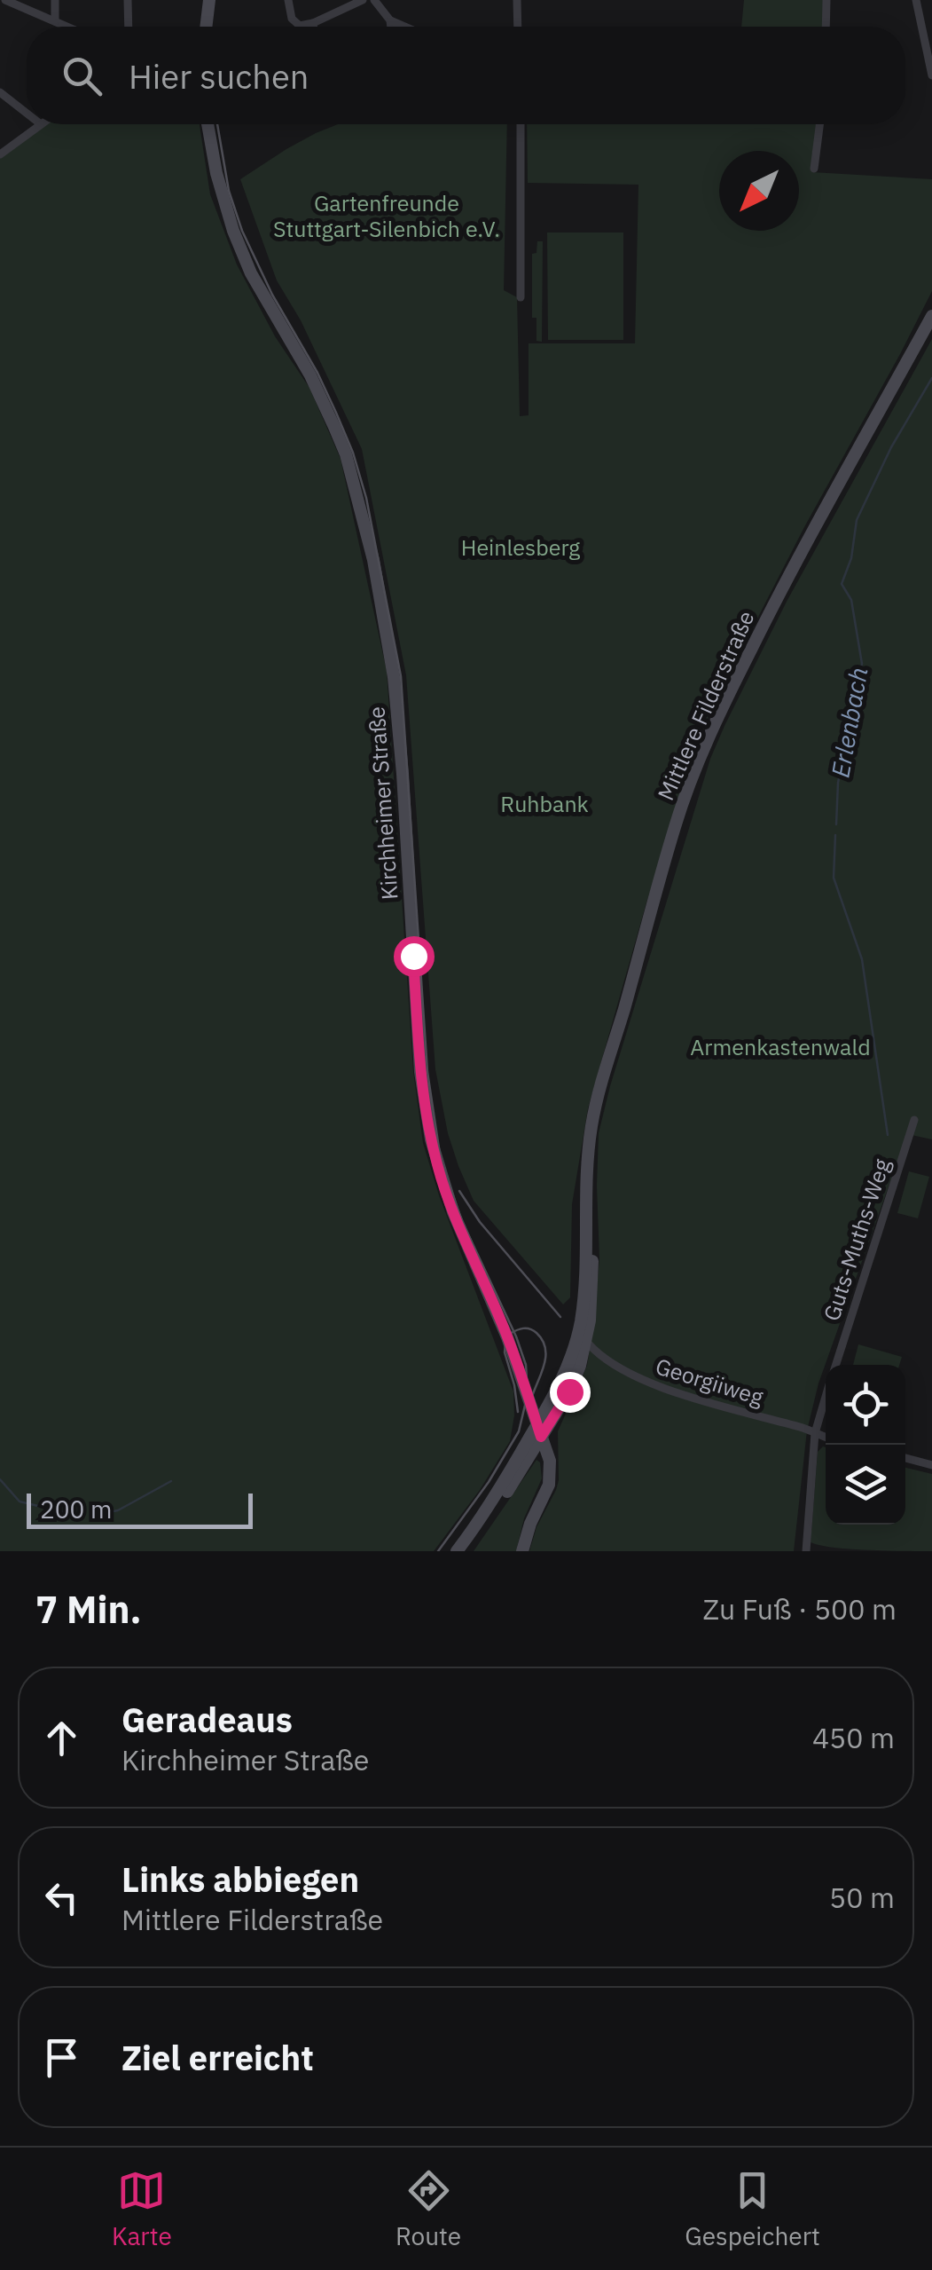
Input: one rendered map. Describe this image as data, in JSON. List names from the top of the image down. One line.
{"streets":{"main road":["Mittlere Filderstraße","Kirchheimer Straße"],"street":["Guts-Muths-Weg","Georgiiweg"]},"crossings":[["Mittlere Filderstraße","Kirchheimer Straße"],["Mittlere Filderstraße","Georgiiweg"],["Guts-Muths-Weg","Georgiiweg"]],"water":["Erlenbach"],"parks":["Gartenfreunde Stuttgart-Silenbich e.V.","Heinlesberg","Ruhbank","Armenkastenwald"],"scale_bar":"200 m","north":"bottom left","page":{"search":"Hier suchen","scale":"200 m","heading":["7 Min.","Zu Fuß · 500 m"],"list":[["Geradeaus","Kirchheimer Straße","450 m"],["Links abbiegen","Mittlere Filderstraße","50 m"],"Ziel erreicht"],"nav":["Karte","Route","Gespeichert"]}}
